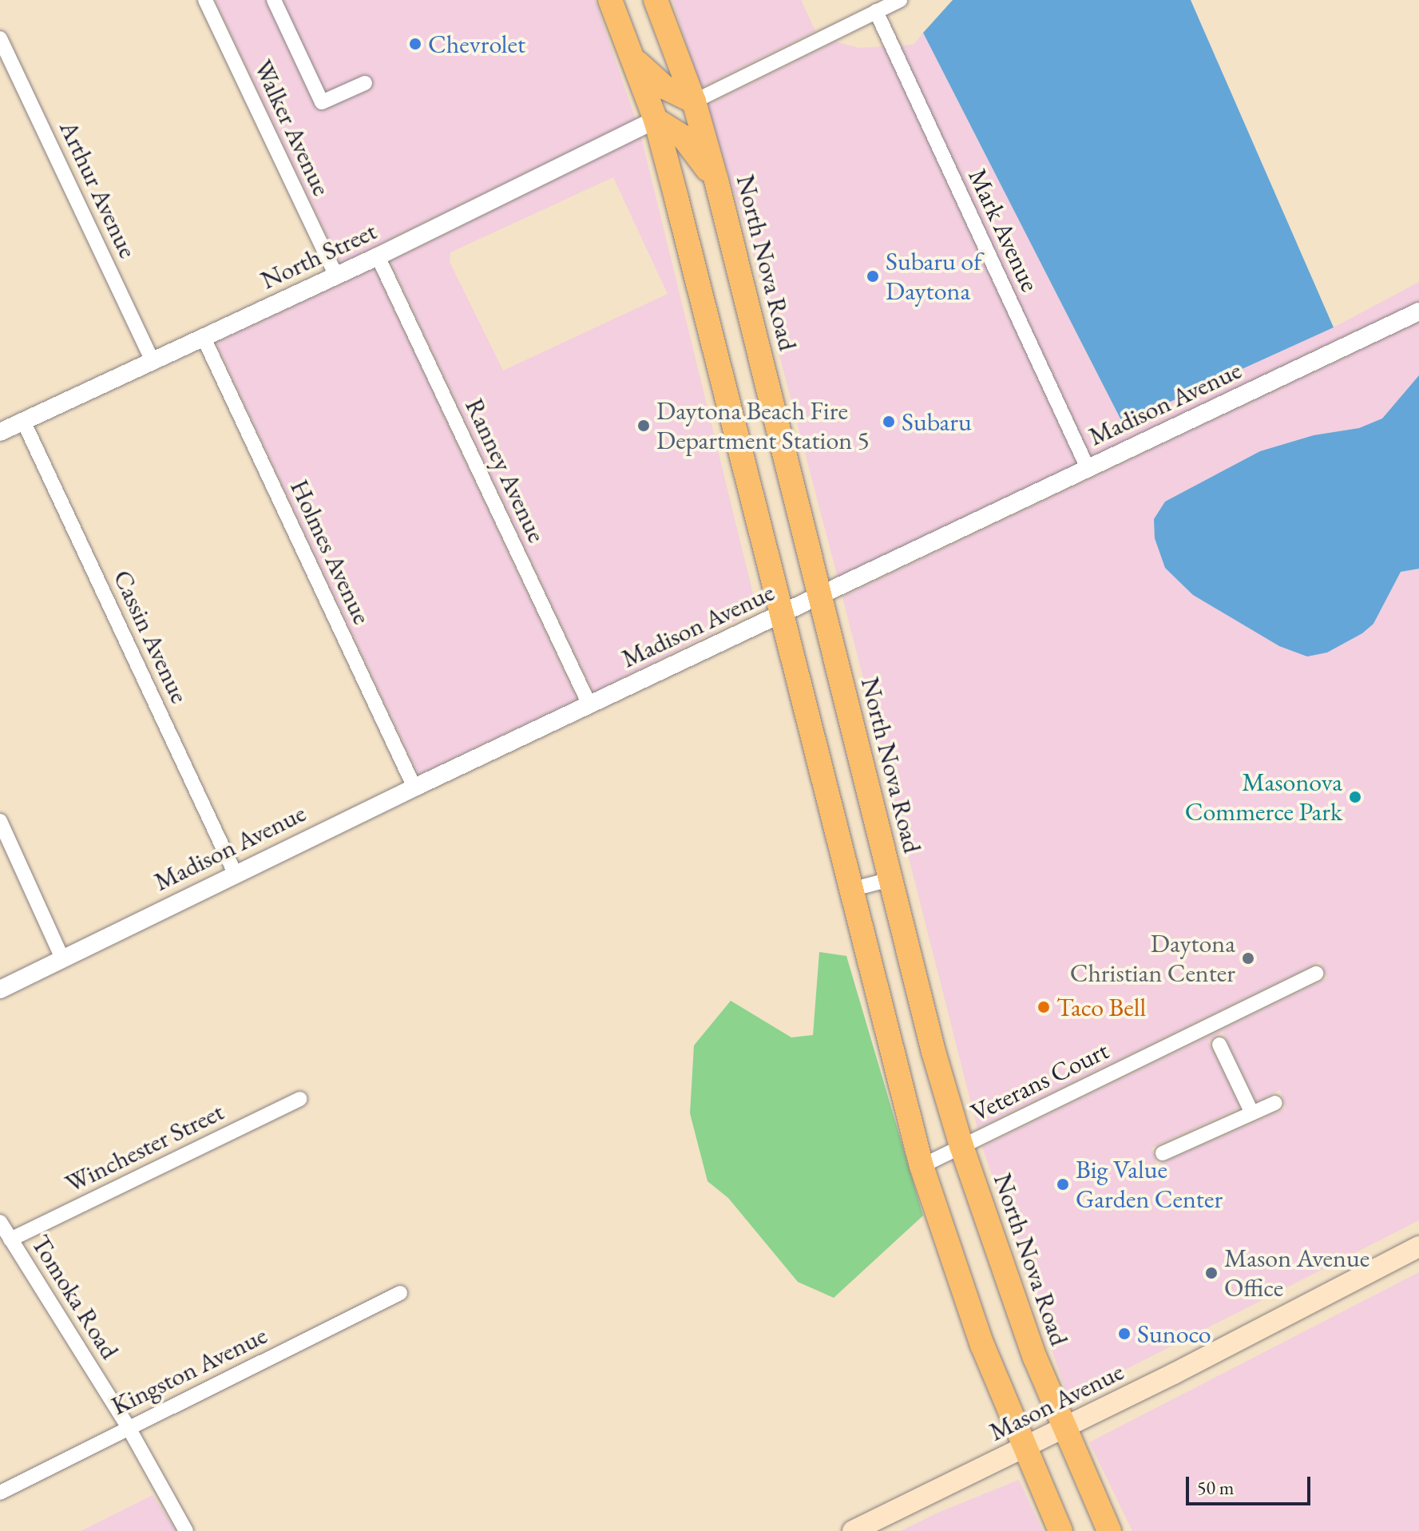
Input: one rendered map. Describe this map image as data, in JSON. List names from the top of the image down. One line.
{"streets":{"main road":["North Nova Road","Mason Avenue"],"street":["Walker Avenue","Arthur Avenue","Mark Avenue","North Street","Madison Avenue","Ranney Avenue","Holmes Avenue","Cassin Avenue","Veterans Court","Winchester Street","Tomoka Road","Kingston Avenue"]},"crossings":[["Walker Avenue","North Street"],["Arthur Avenue","North Street"],["Mark Avenue","Madison Avenue"],["North Street","Ranney Avenue"],["North Street","Holmes Avenue"],["North Street","Cassin Avenue"],["North Nova Road","Madison Avenue"],["North Nova Road","Veterans Court"],["North Nova Road","Mason Avenue"],["Madison Avenue","Ranney Avenue"],["Madison Avenue","Holmes Avenue"],["Madison Avenue","Cassin Avenue"],["Winchester Street","Tomoka Road"],["Tomoka Road","Kingston Avenue"]],"places":["Chevrolet","Subaru of Daytona","Subaru","Daytona Beach Fire Department Station 5","Masonova Commerce Park","Daytona Christian Center","Taco Bell","Big Value Garden Center","Mason Avenue Office","Sunoco"],"scale_bar":"50 m"}
